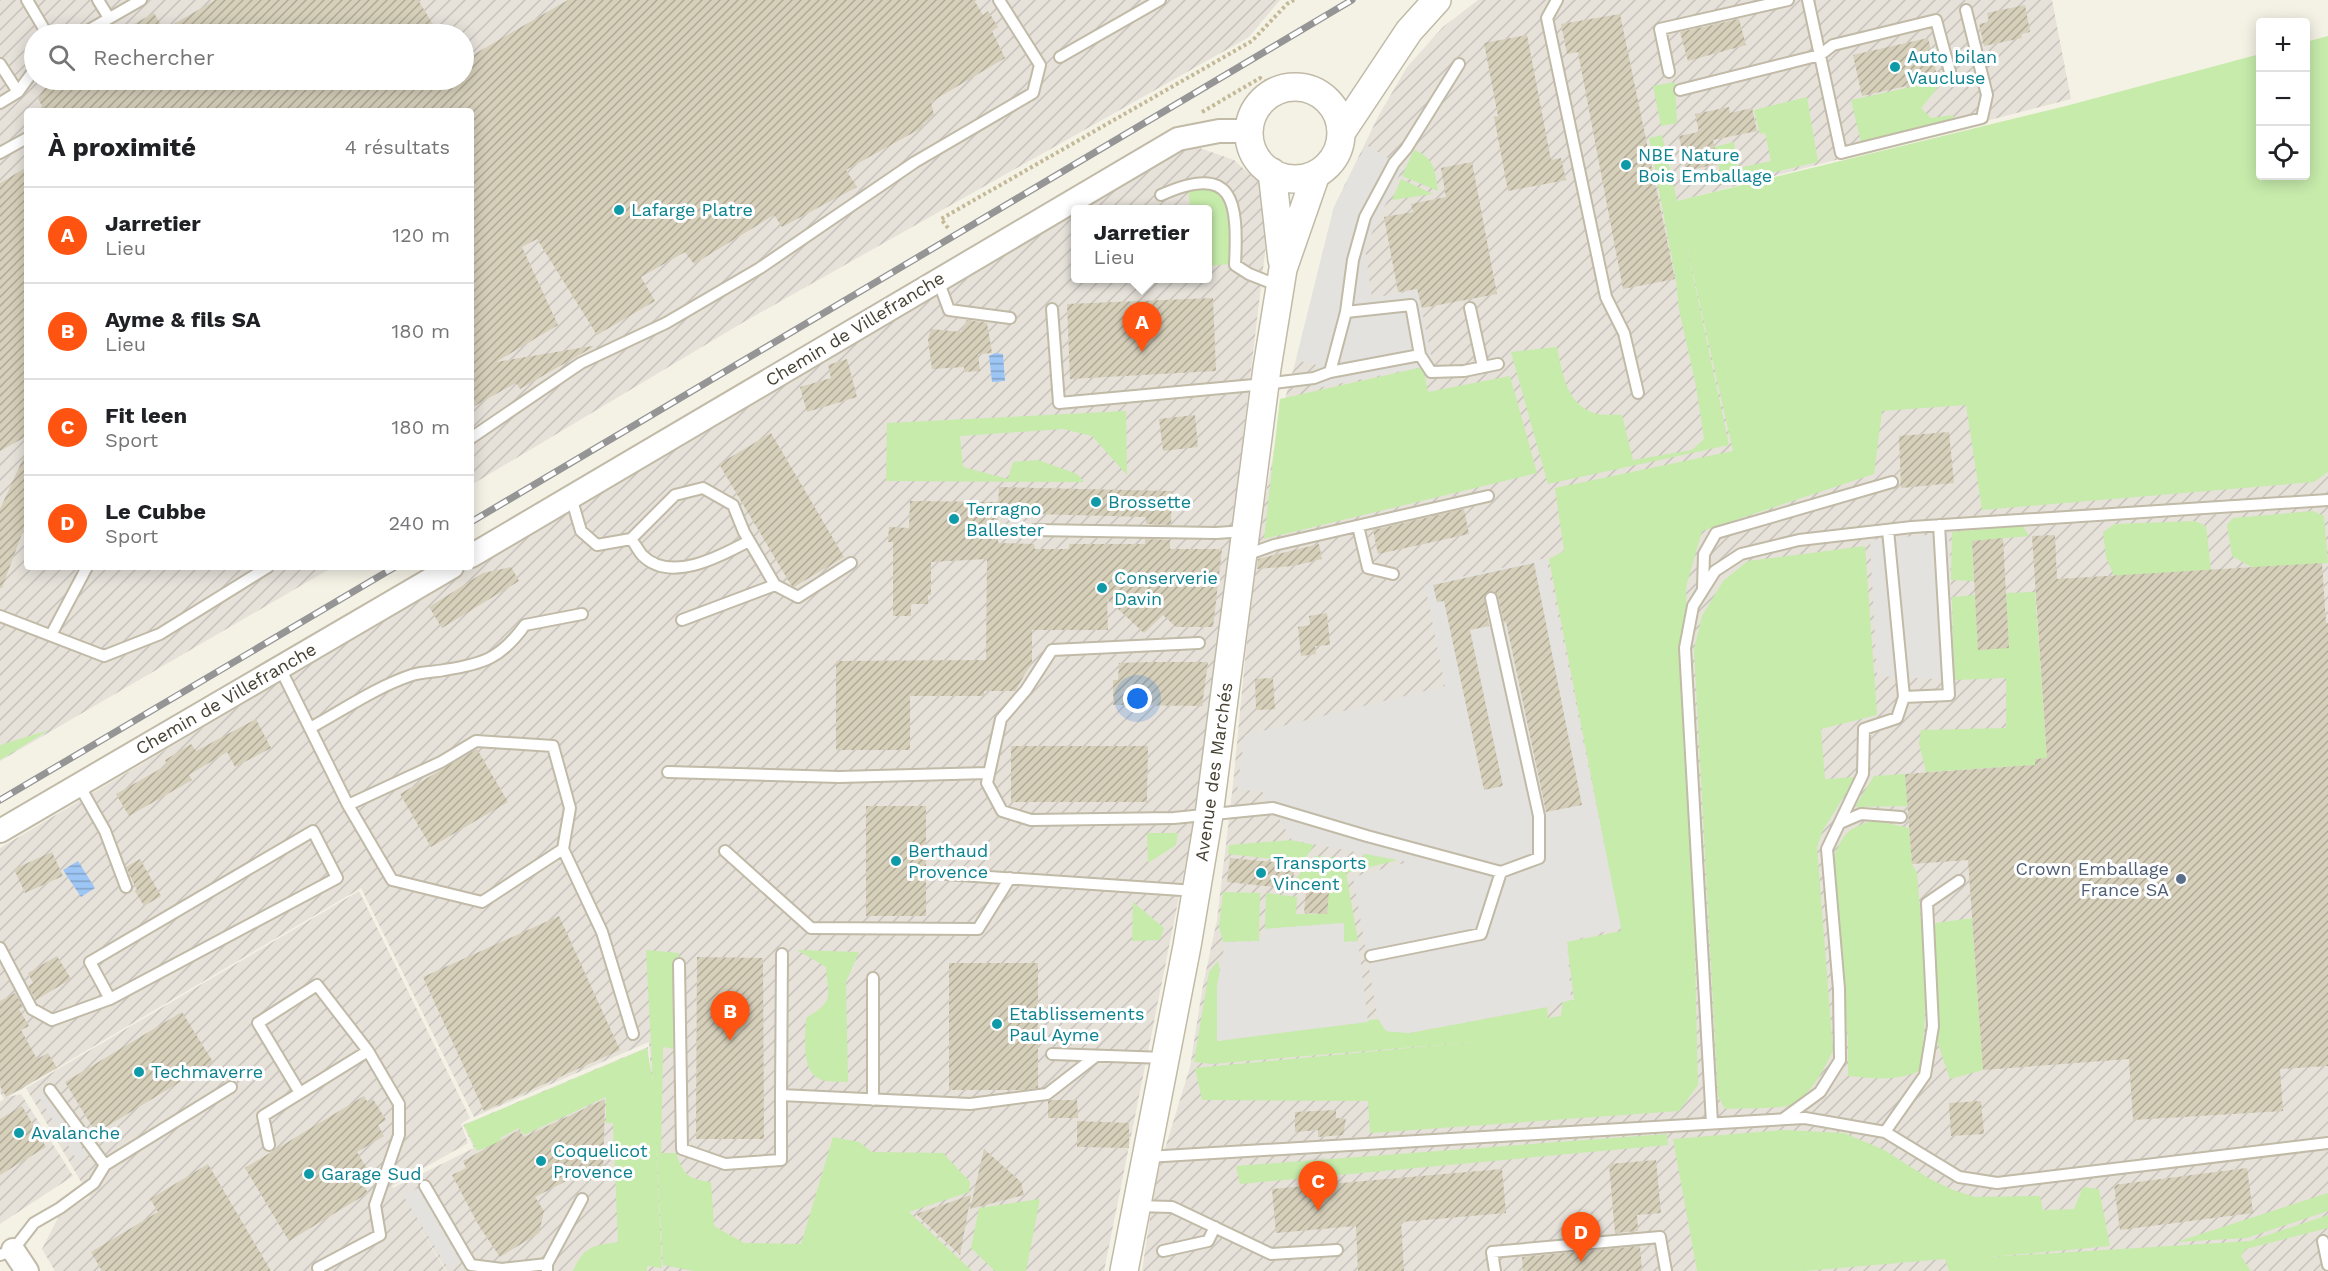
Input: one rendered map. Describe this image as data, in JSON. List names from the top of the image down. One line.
{"streets":{"street":["Chemin de Villefranche","Avenue des Marchés"]},"crossings":[["Chemin de Villefranche","Avenue des Marchés"]],"places":["Auto bilan Vaucluse","NBE Nature Bois Emballage","Lafarge Platre","Brossette","Terragno Ballester","Conserverie Davin","Berthaud Provence","Transports Vincent","Crown Emballage France SA","Etablissements Paul Ayme","Techmaverre","Avalanche","Coquelicot Provence","Garage Sud"],"page":{"map_buttons":["+","−"],"search":"Rechercher","heading":["À proximité","4 résultats"],"list":[{"mark":"A","name":"Jarretier","note":"Lieu","value":"120 m"},{"mark":"B","name":"Ayme & fils SA","note":"Lieu","value":"180 m"},{"mark":"C","name":"Fit leen","note":"Sport","value":"180 m"},{"mark":"D","name":"Le Cubbe","note":"Sport","value":"240 m"}],"popup":["Jarretier","Lieu"],"pins":["A","B","C","D"]}}
